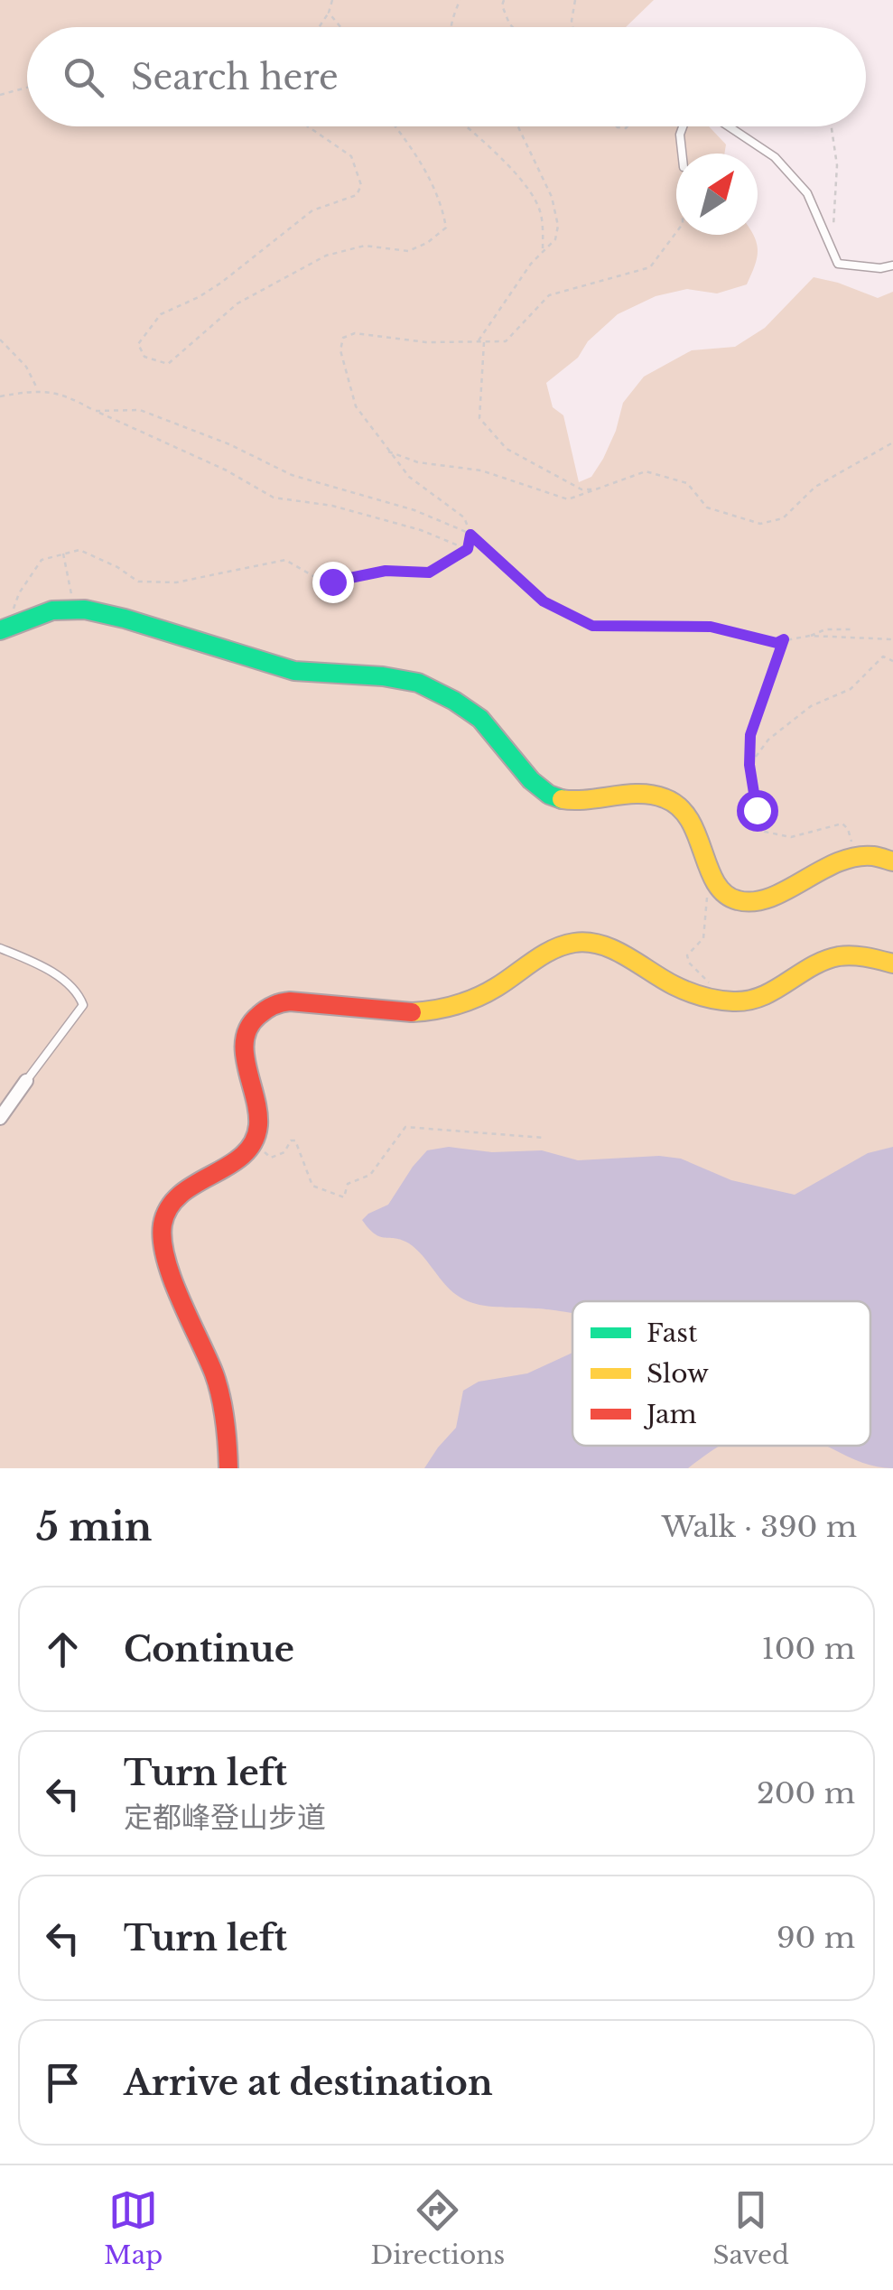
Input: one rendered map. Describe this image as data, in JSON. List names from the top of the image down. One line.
{"legend":["Fast","Slow","Jam"],"north":"top right","page":{"search":"Search here","heading":["5 min","Walk · 390 m"],"list":[["Continue","100 m"],["Turn left","定都峰登山步道","200 m"],["Turn left","90 m"],"Arrive at destination"],"nav":["Map","Directions","Saved"]}}
